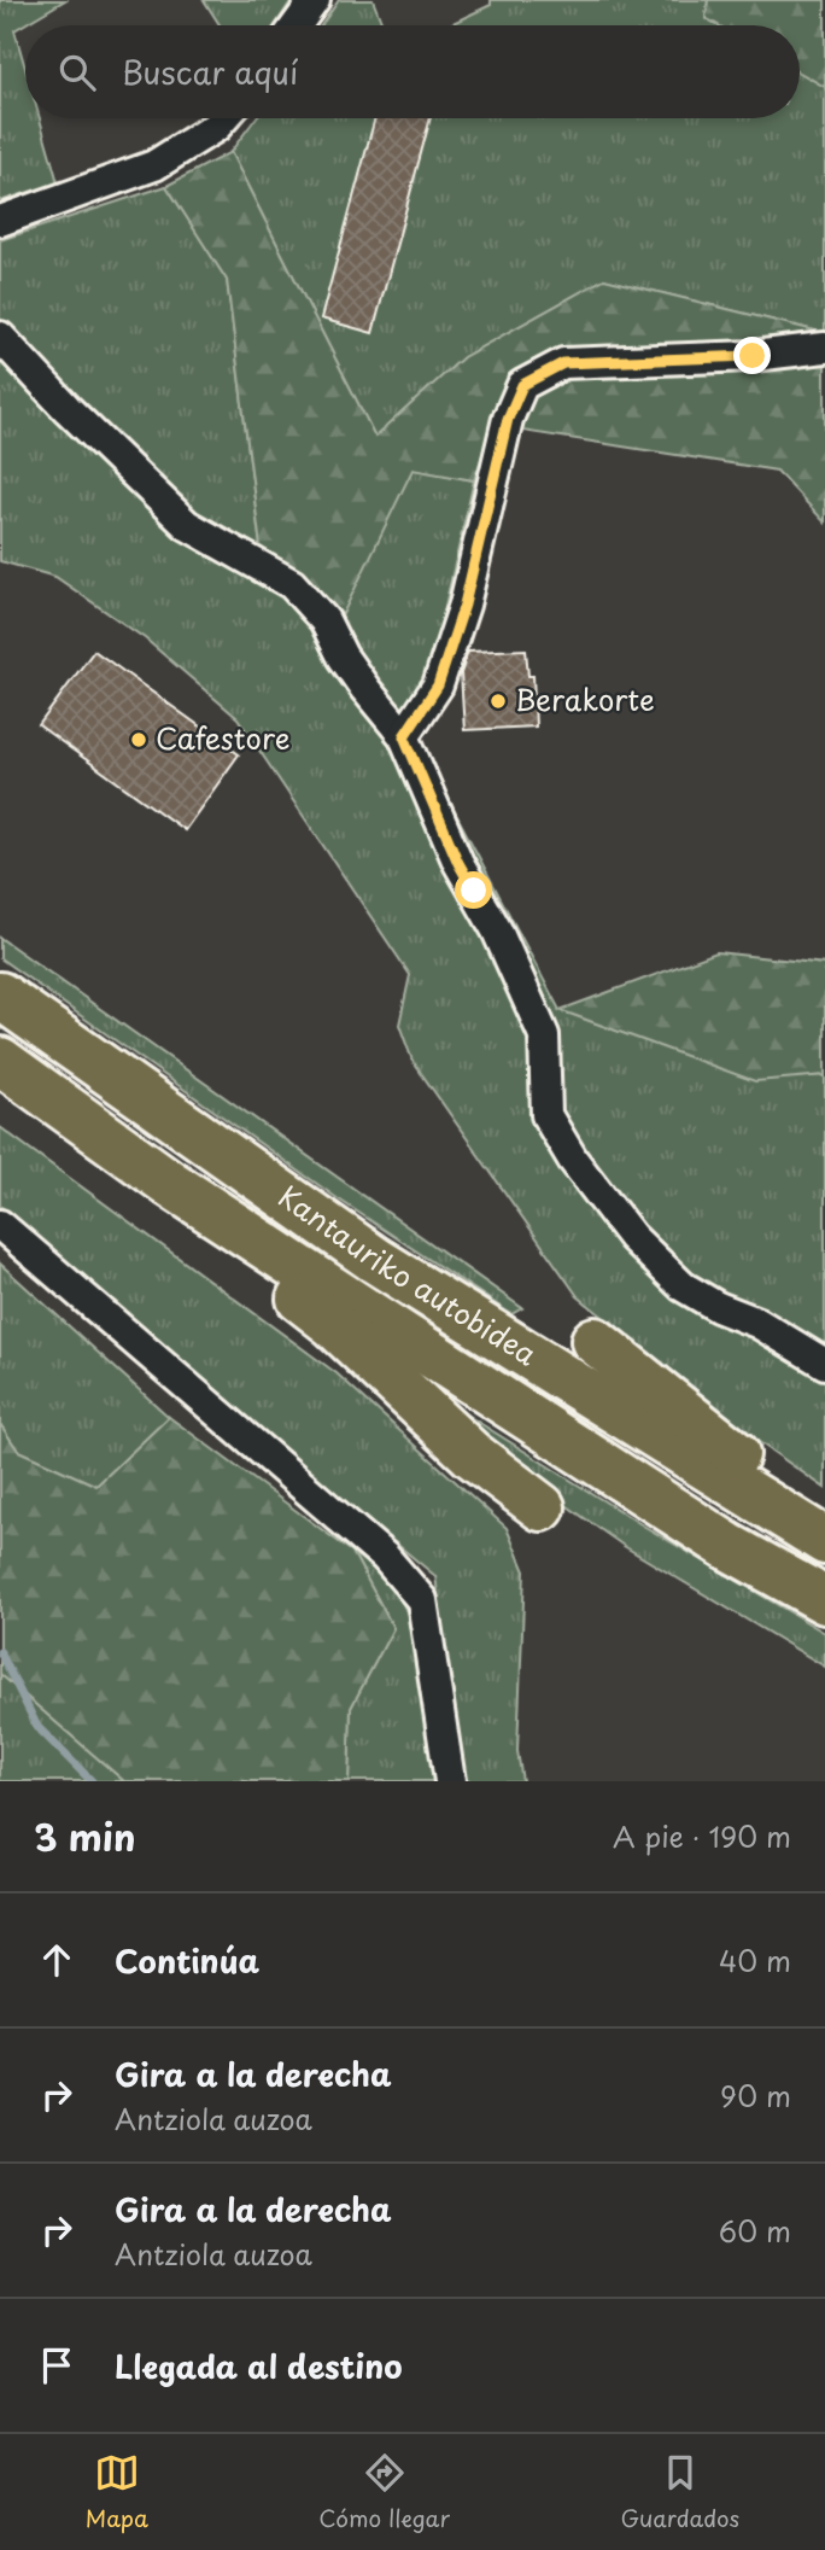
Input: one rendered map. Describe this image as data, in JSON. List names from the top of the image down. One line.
{"streets":{"highway":["Kantauriko autobidea"]},"places":["Berakorte","Cafestore"],"page":{"search":"Buscar aquí","heading":["3 min","A pie · 190 m"],"list":[["Continúa","40 m"],["Gira a la derecha","Antziola auzoa","90 m"],["Gira a la derecha","Antziola auzoa","60 m"],"Llegada al destino"],"nav":["Mapa","Cómo llegar","Guardados"]}}
